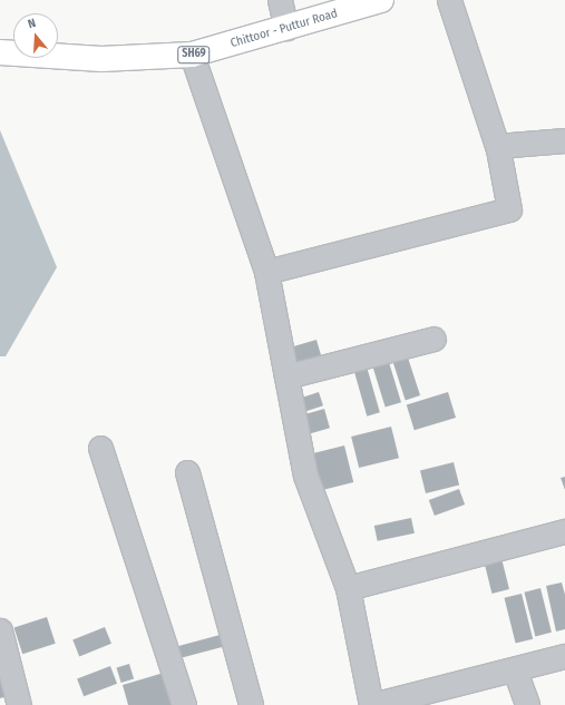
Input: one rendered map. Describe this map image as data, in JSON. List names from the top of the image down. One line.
{"streets":{"main road":["Chittoor - Puttur Road","SH69"]},"north":"top"}
